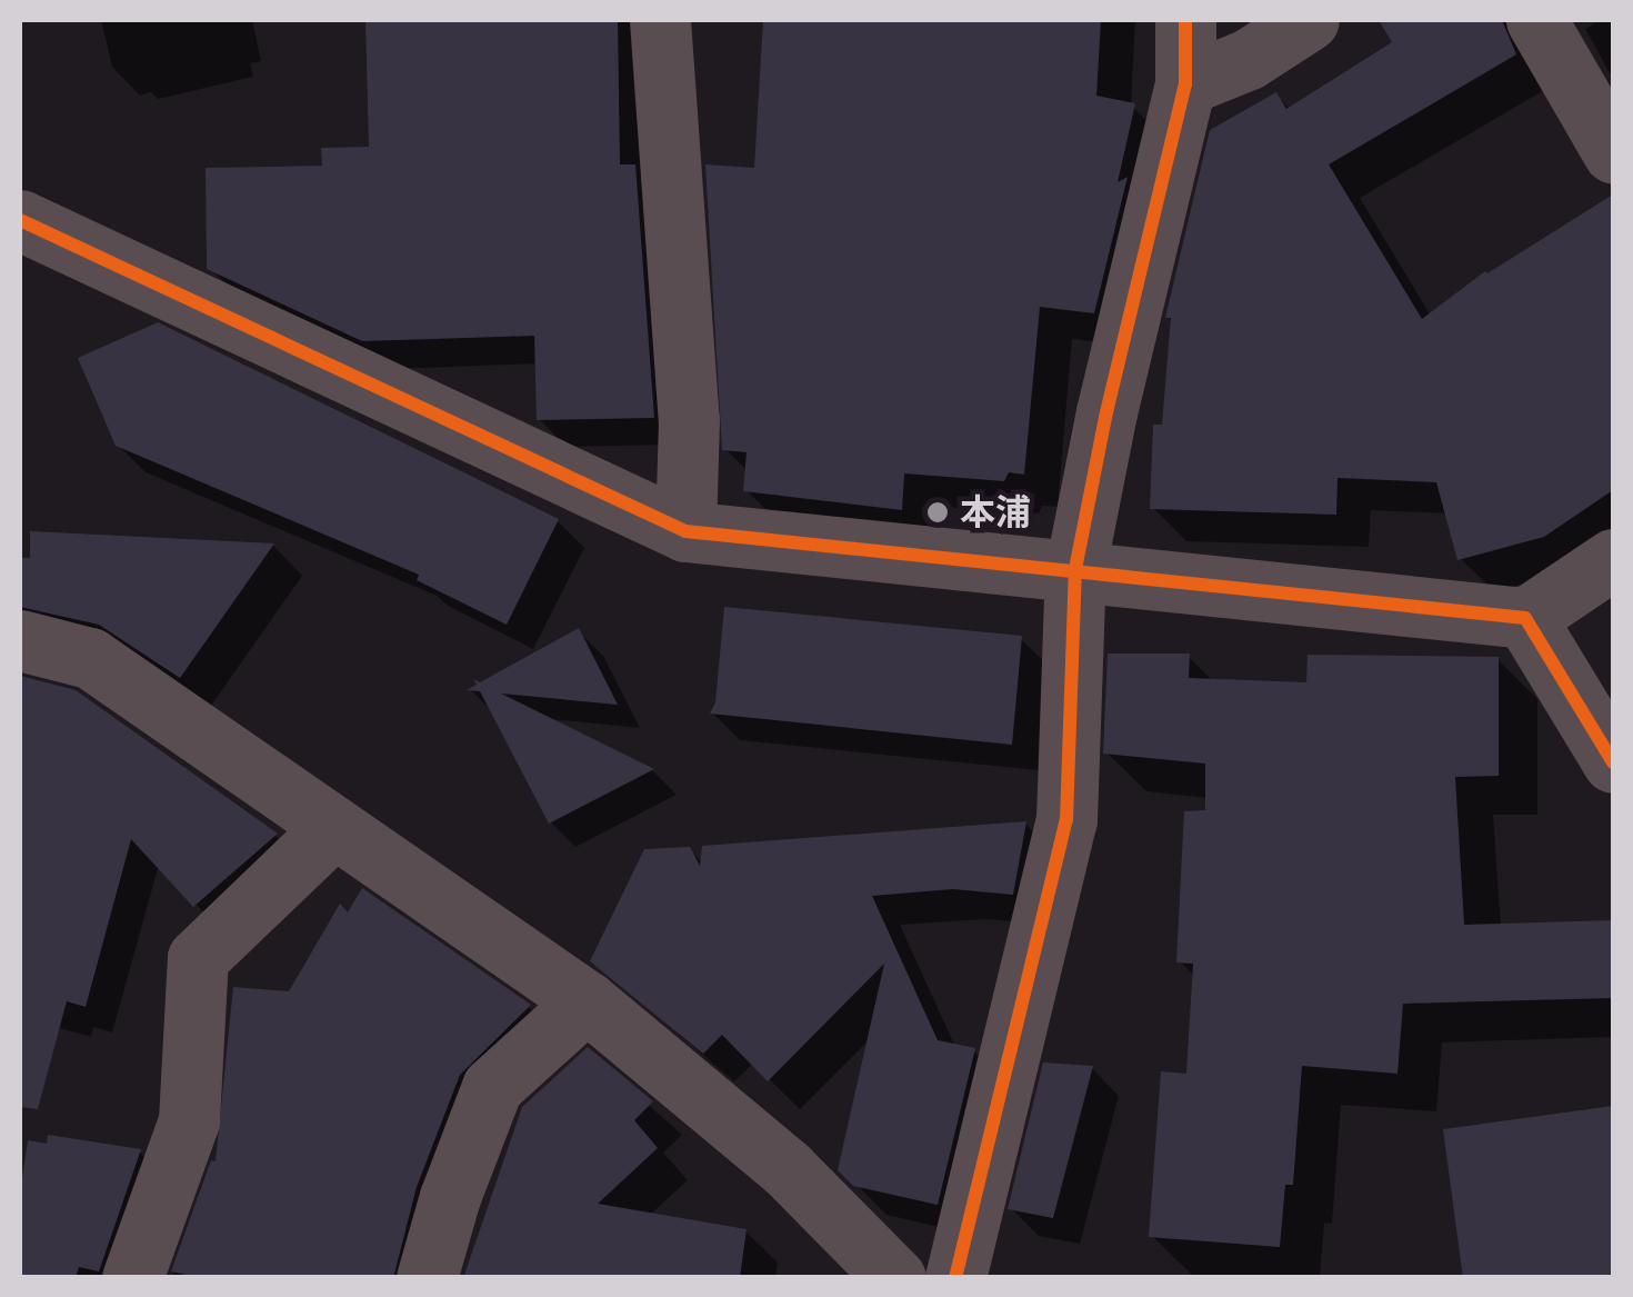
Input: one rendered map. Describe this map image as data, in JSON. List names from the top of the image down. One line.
{"places":["本浦"]}
